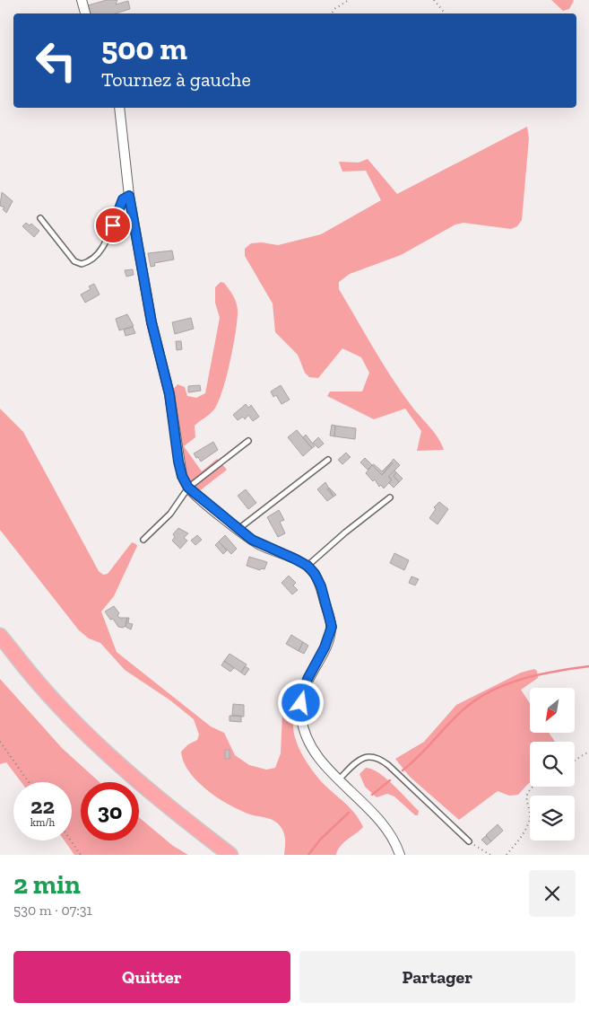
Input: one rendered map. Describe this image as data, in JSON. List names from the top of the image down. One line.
{"north":"bottom left","page":{"turn":["500 m","Tournez à gauche"],"speed":"22 km/h","limit":"30","heading":["2 min","530 m · 07:31"],"buttons":["Quitter","Partager"]}}
